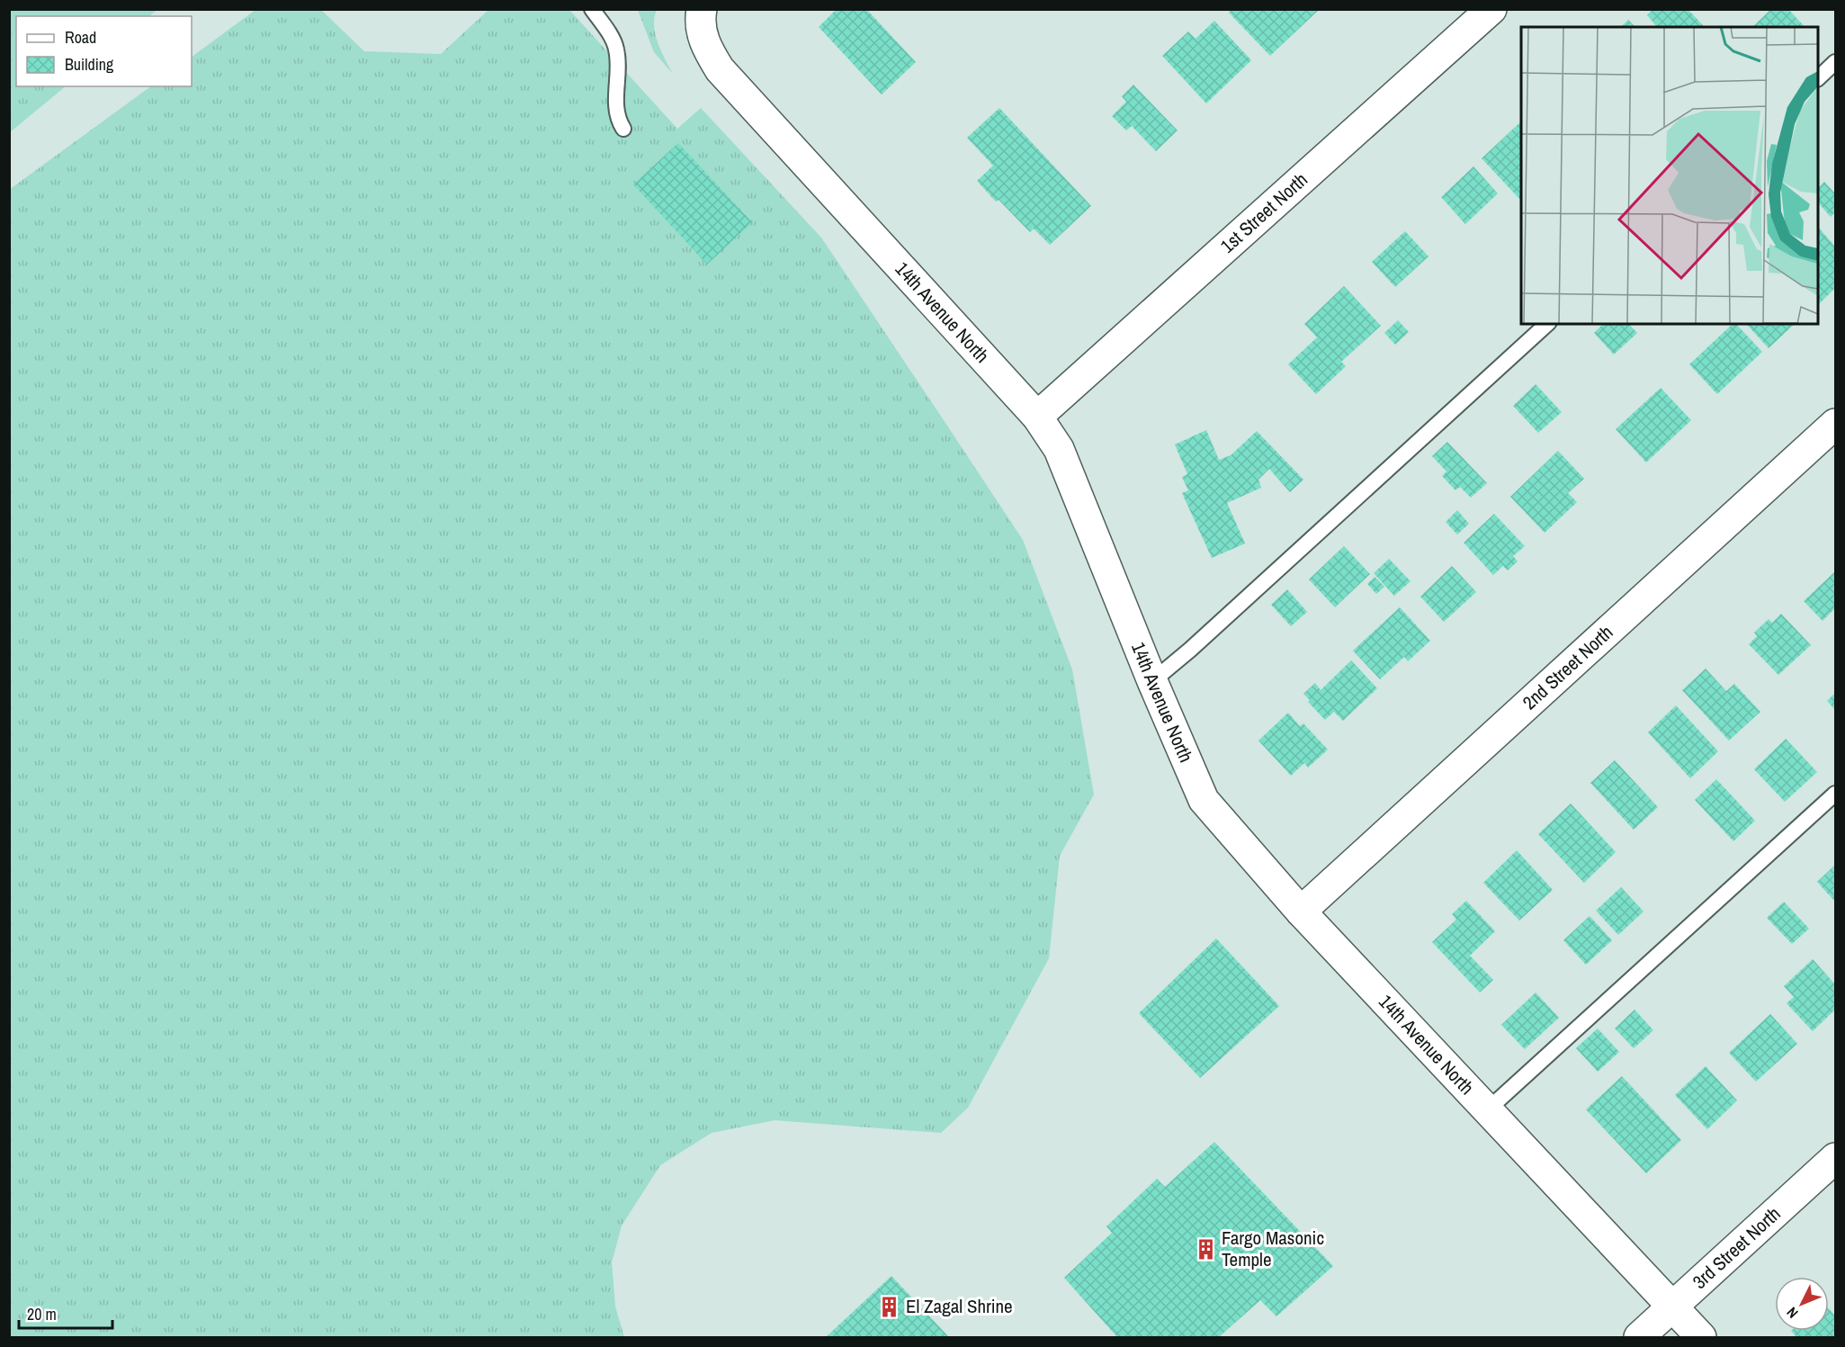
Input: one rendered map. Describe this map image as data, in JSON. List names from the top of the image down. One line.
{"streets":{"street":["1st Street North","14th Avenue North","2nd Street North","3rd Street North"]},"crossings":[["1st Street North","14th Avenue North"],["14th Avenue North","2nd Street North"],["14th Avenue North","3rd Street North"]],"places":{"building":["Fargo Masonic Temple","El Zagal Shrine"]},"legend":["Road","Building"],"scale_bar":"20 m","north":"bottom left"}
